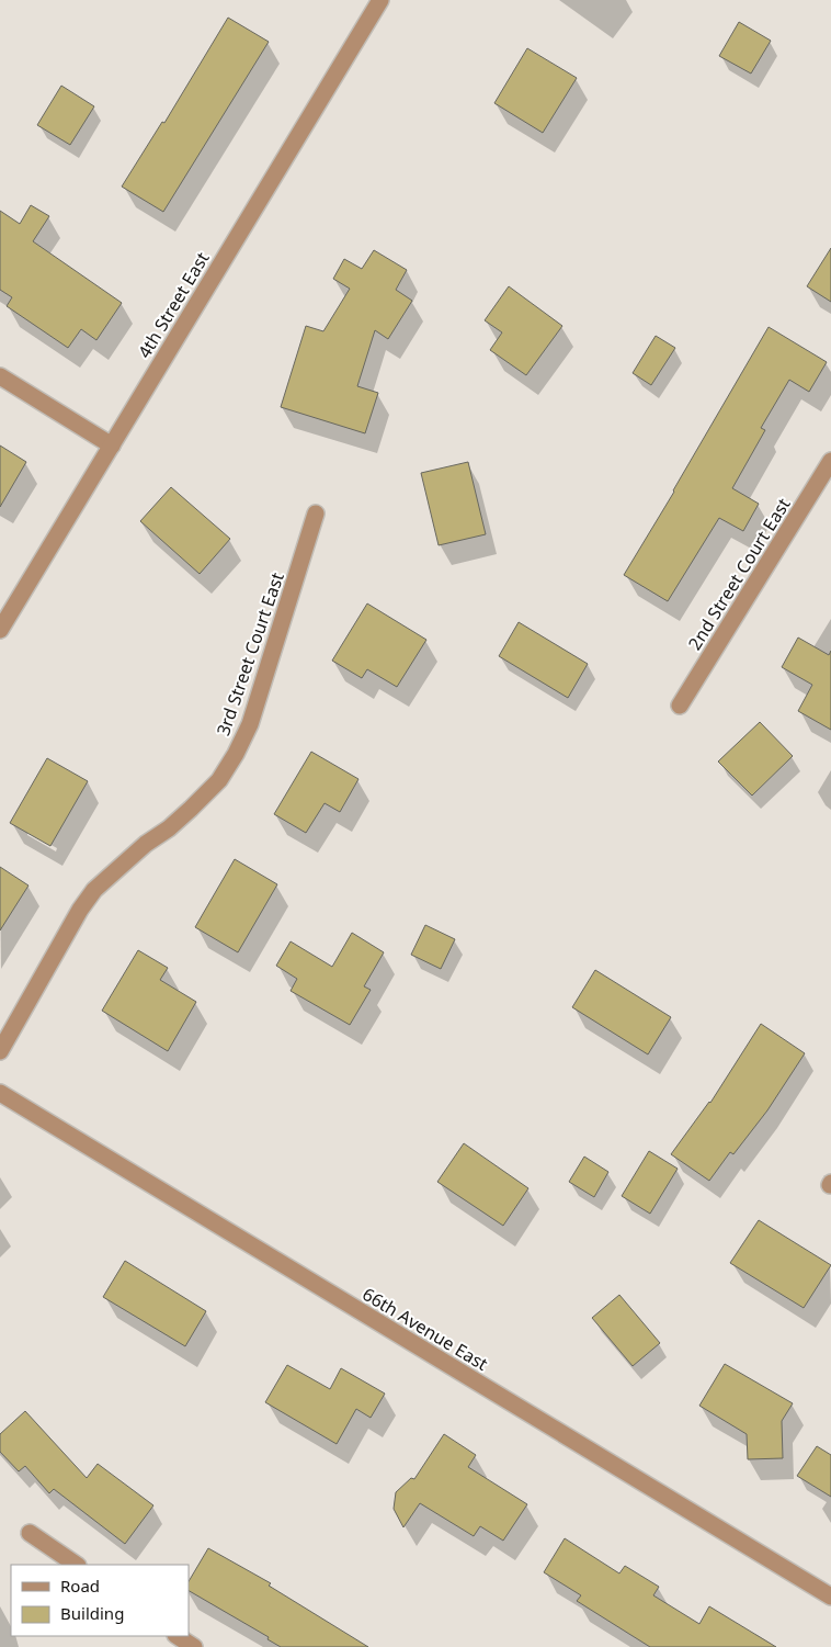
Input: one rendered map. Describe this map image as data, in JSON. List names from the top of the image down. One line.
{"streets":{"street":["4th Street East","2nd Street Court East","3rd Street Court East","66th Avenue East"]},"legend":["Road","Building"]}
